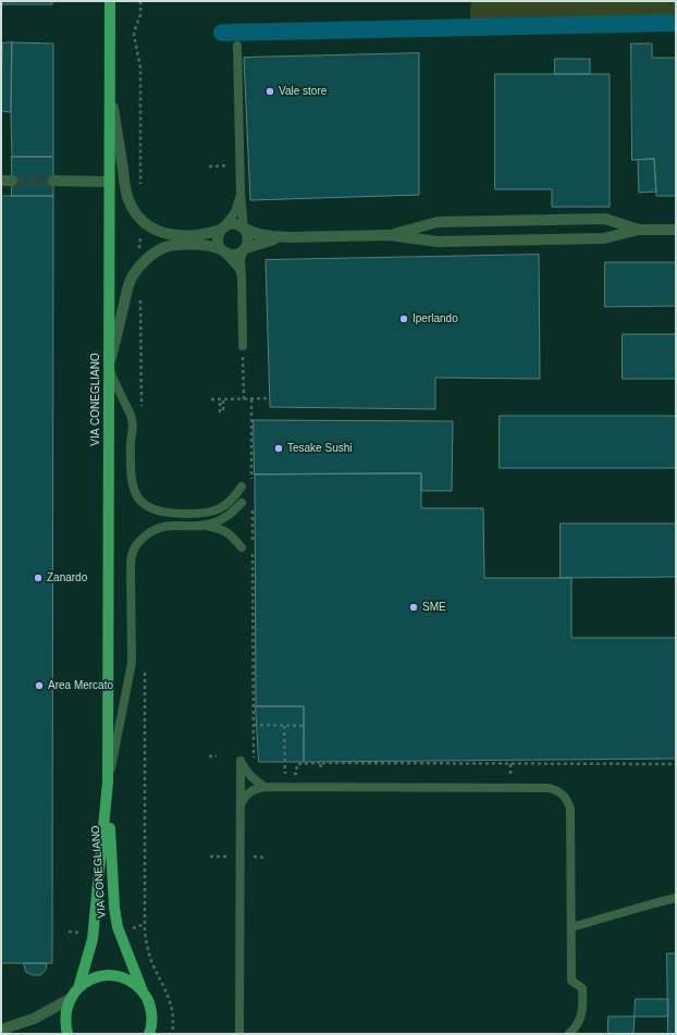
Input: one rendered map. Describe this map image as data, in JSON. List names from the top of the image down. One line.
{"streets":{"main road":["VIA CONEGLIANO"]},"places":["Vale store","Iperlando","Tesake Sushi","Zanardo","SME","Area Mercato"]}
